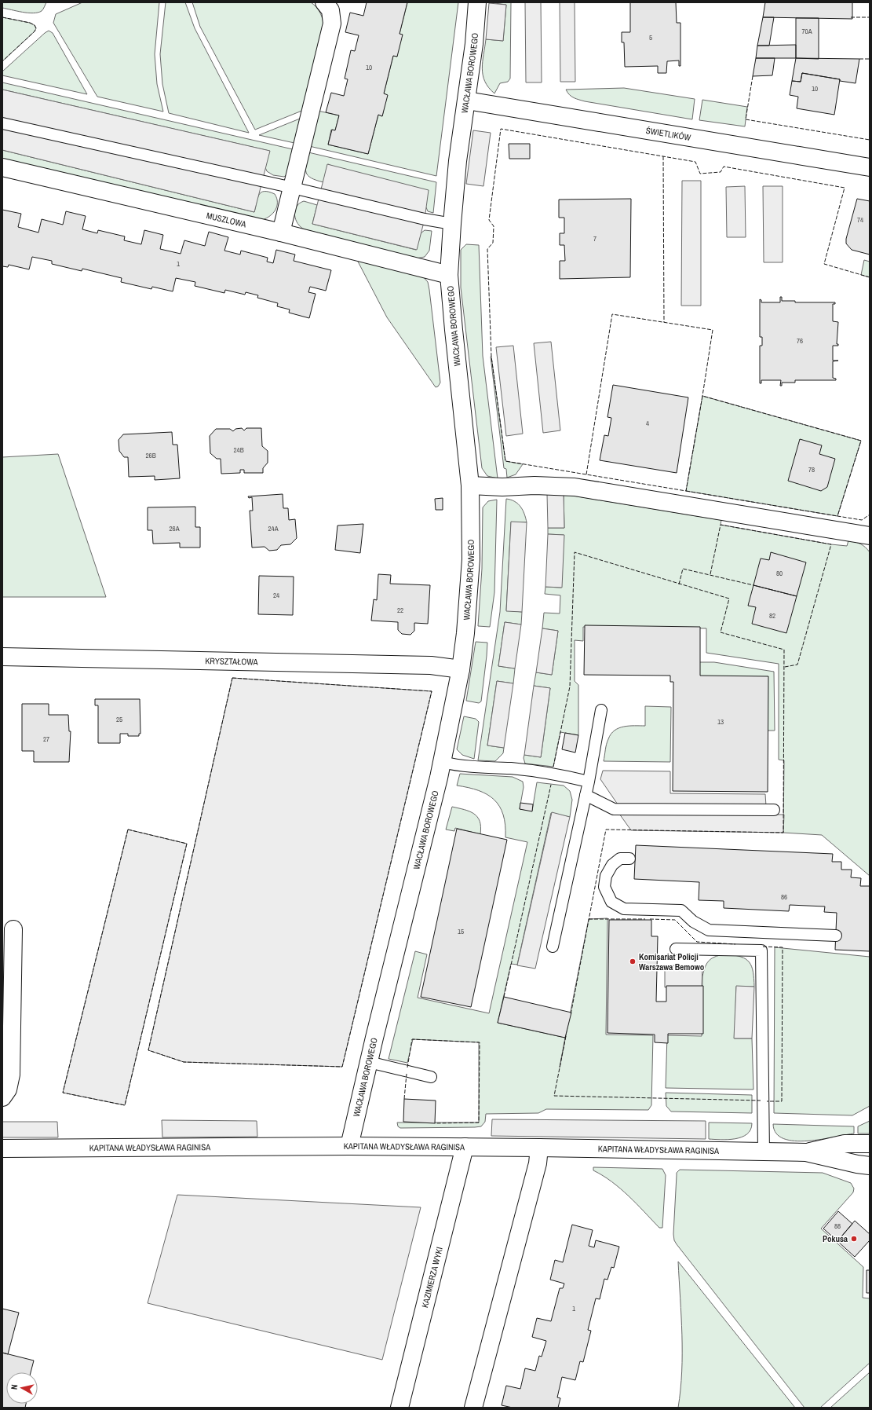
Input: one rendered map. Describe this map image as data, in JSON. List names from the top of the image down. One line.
{"streets":{"street":["WACŁAWA BOROWEGO","ŚWIETLIKÓW","MUSZLOWA","KRYSZTAŁOWA","KAPITANA WŁADYSŁAWA RAGINISA","KAZIMIERZA WYKI"]},"crossings":[["WACŁAWA BOROWEGO","ŚWIETLIKÓW"],["WACŁAWA BOROWEGO","MUSZLOWA"],["WACŁAWA BOROWEGO","KRYSZTAŁOWA"],["WACŁAWA BOROWEGO","KAPITANA WŁADYSŁAWA RAGINISA"],["KAPITANA WŁADYSŁAWA RAGINISA","KAZIMIERZA WYKI"]],"places":["Komisariat Policji Warszawa Bemowo","Pokusa"],"house_numbers":["70A","5","10","10","74","7","1","76","4","24B","26B","78","26A","24A","80","24","22","82","25","13","27","86","15","88","1"],"north":"left"}
